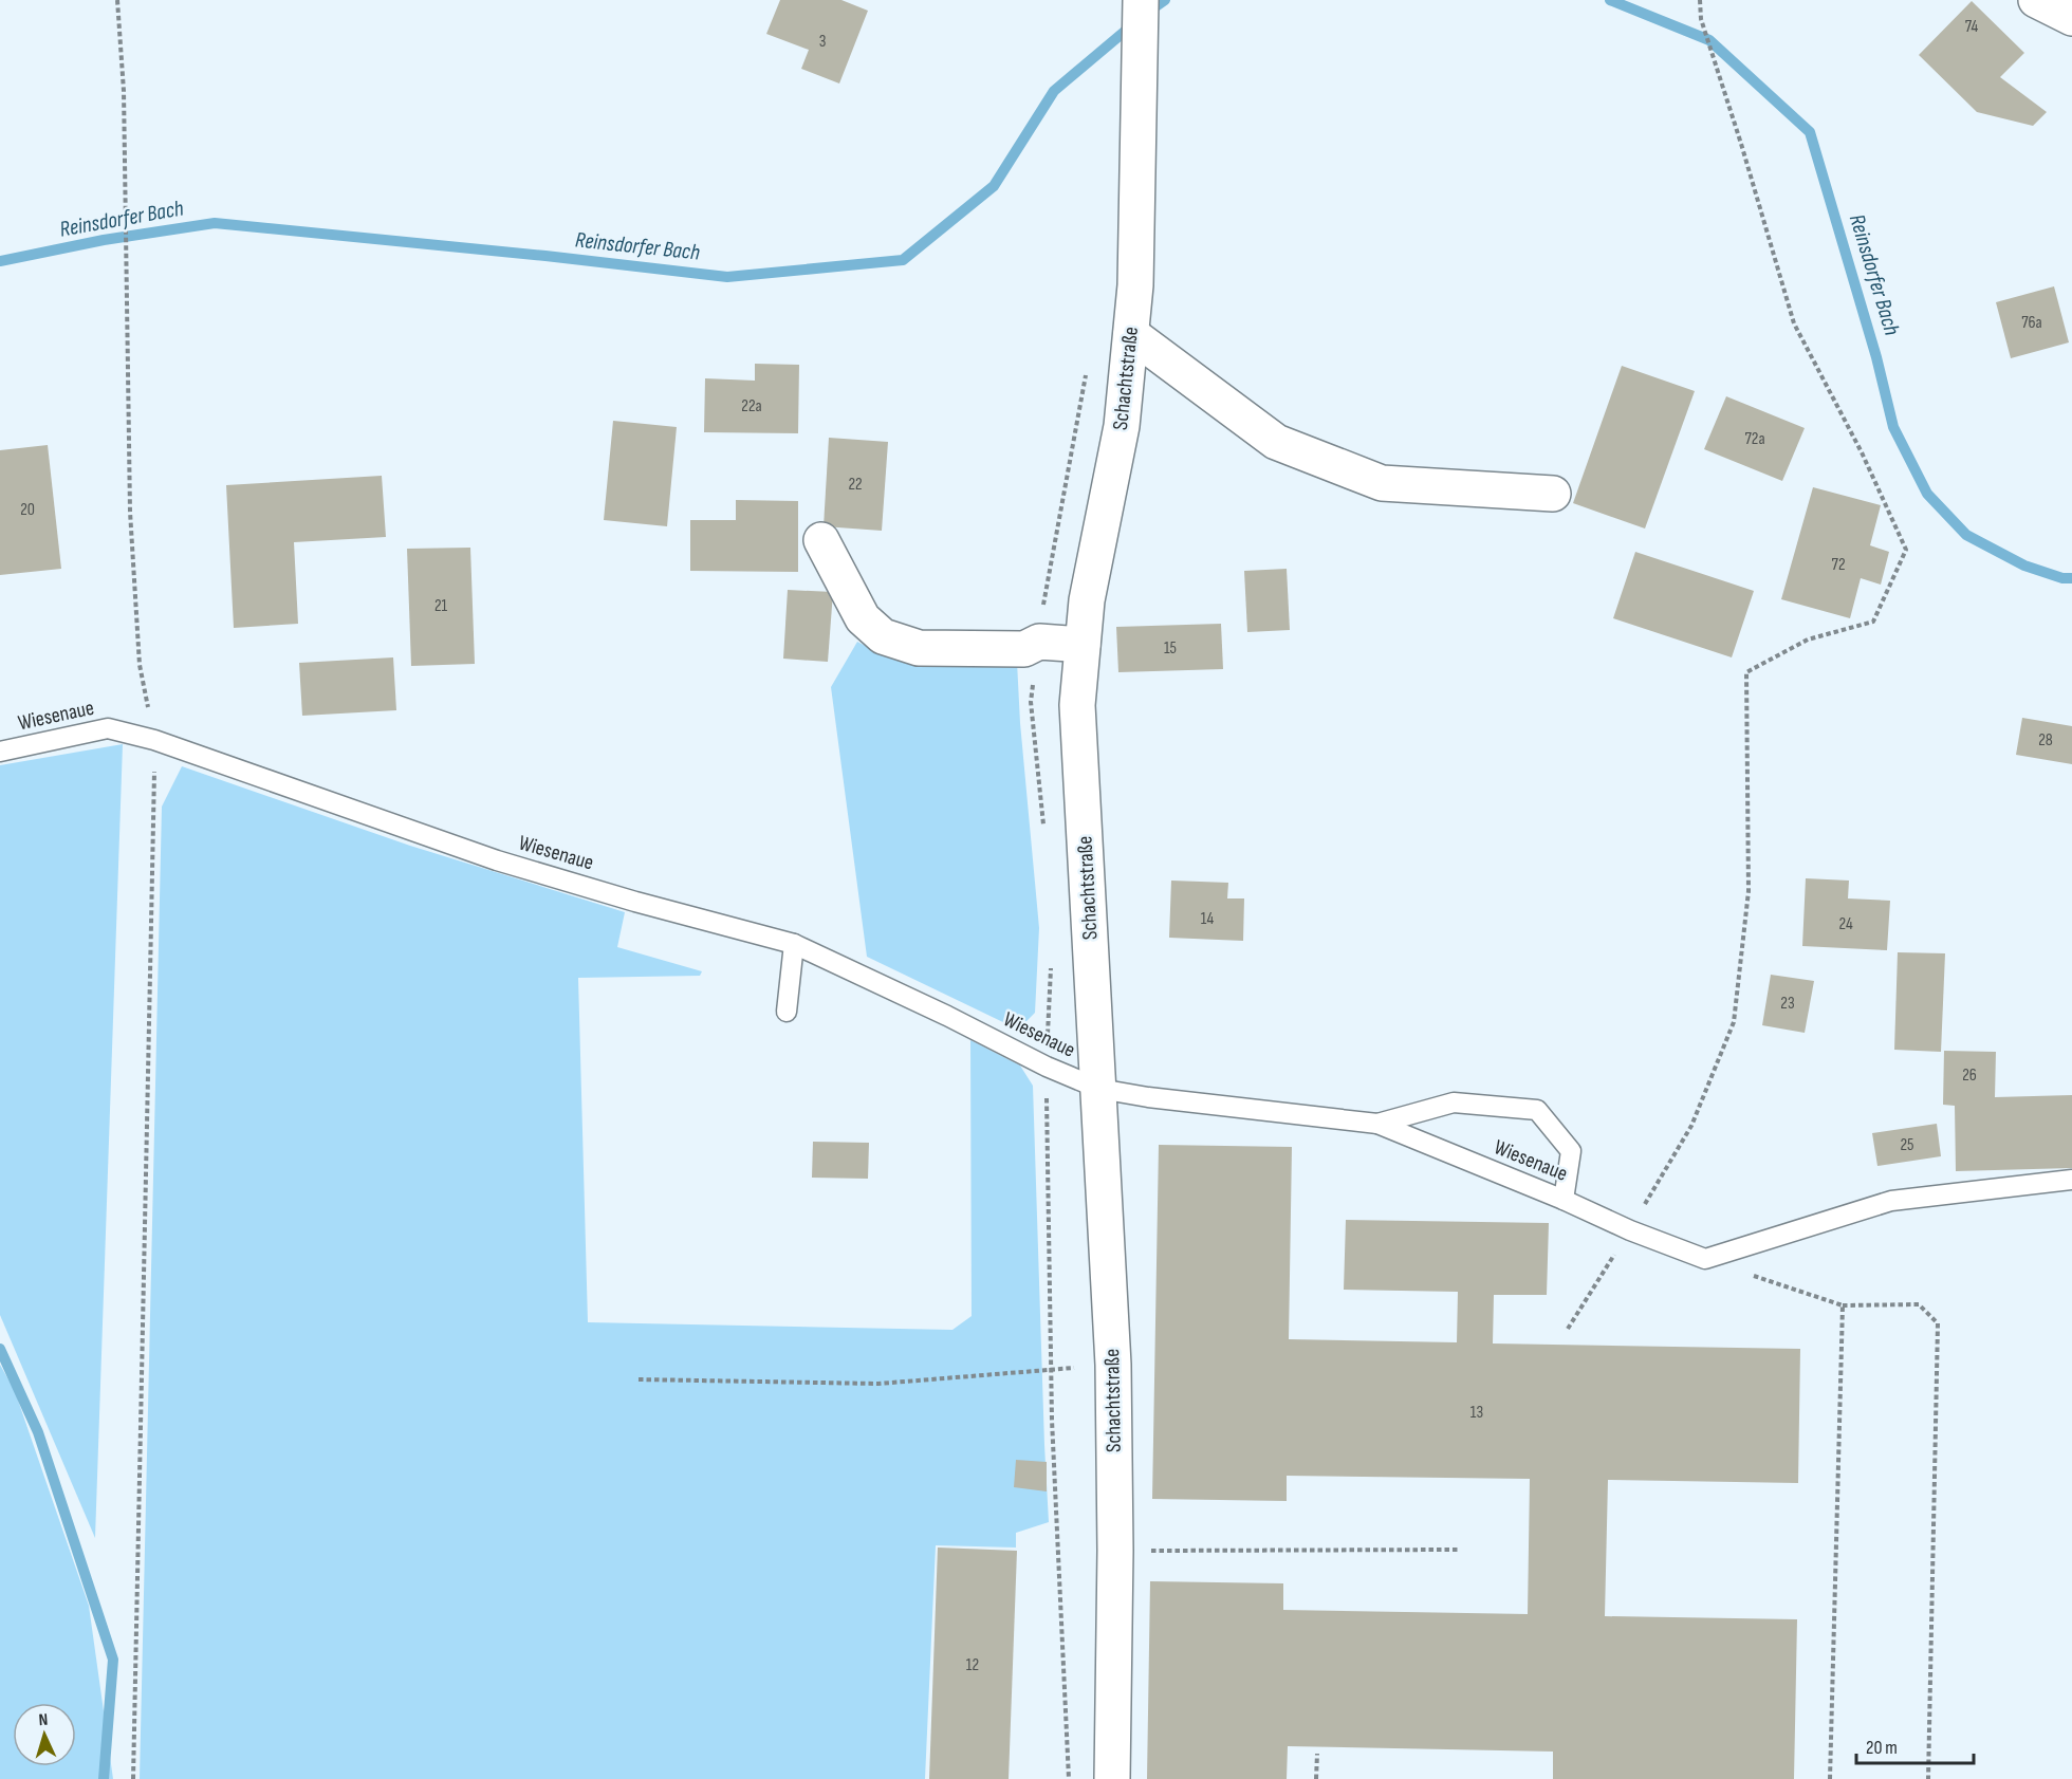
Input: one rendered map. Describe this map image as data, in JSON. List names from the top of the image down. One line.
{"streets":{"street":["Schachtstraße"],"lane":["Wiesenaue"]},"crossings":[["Schachtstraße","Wiesenaue"]],"water":["Reinsdorfer Bach"],"house_numbers":["74","3","76a","22a","72a","22","20","72","21","15","28","14","24","23","26","25","13","12"],"scale_bar":"20 m","north":"top"}
